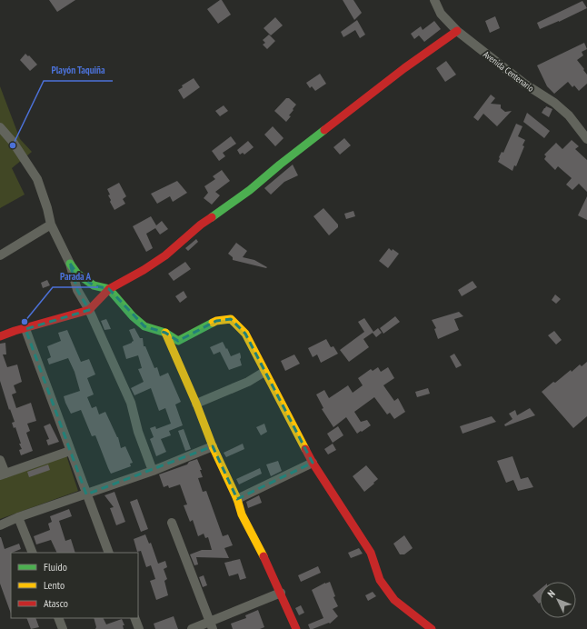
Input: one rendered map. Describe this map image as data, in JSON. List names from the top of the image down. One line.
{"streets":{"street":["Avenida Centenario"]},"places":["Playón Taquiña","Parada A"],"legend":["Fluido","Lento","Atasco"],"north":"top left"}
